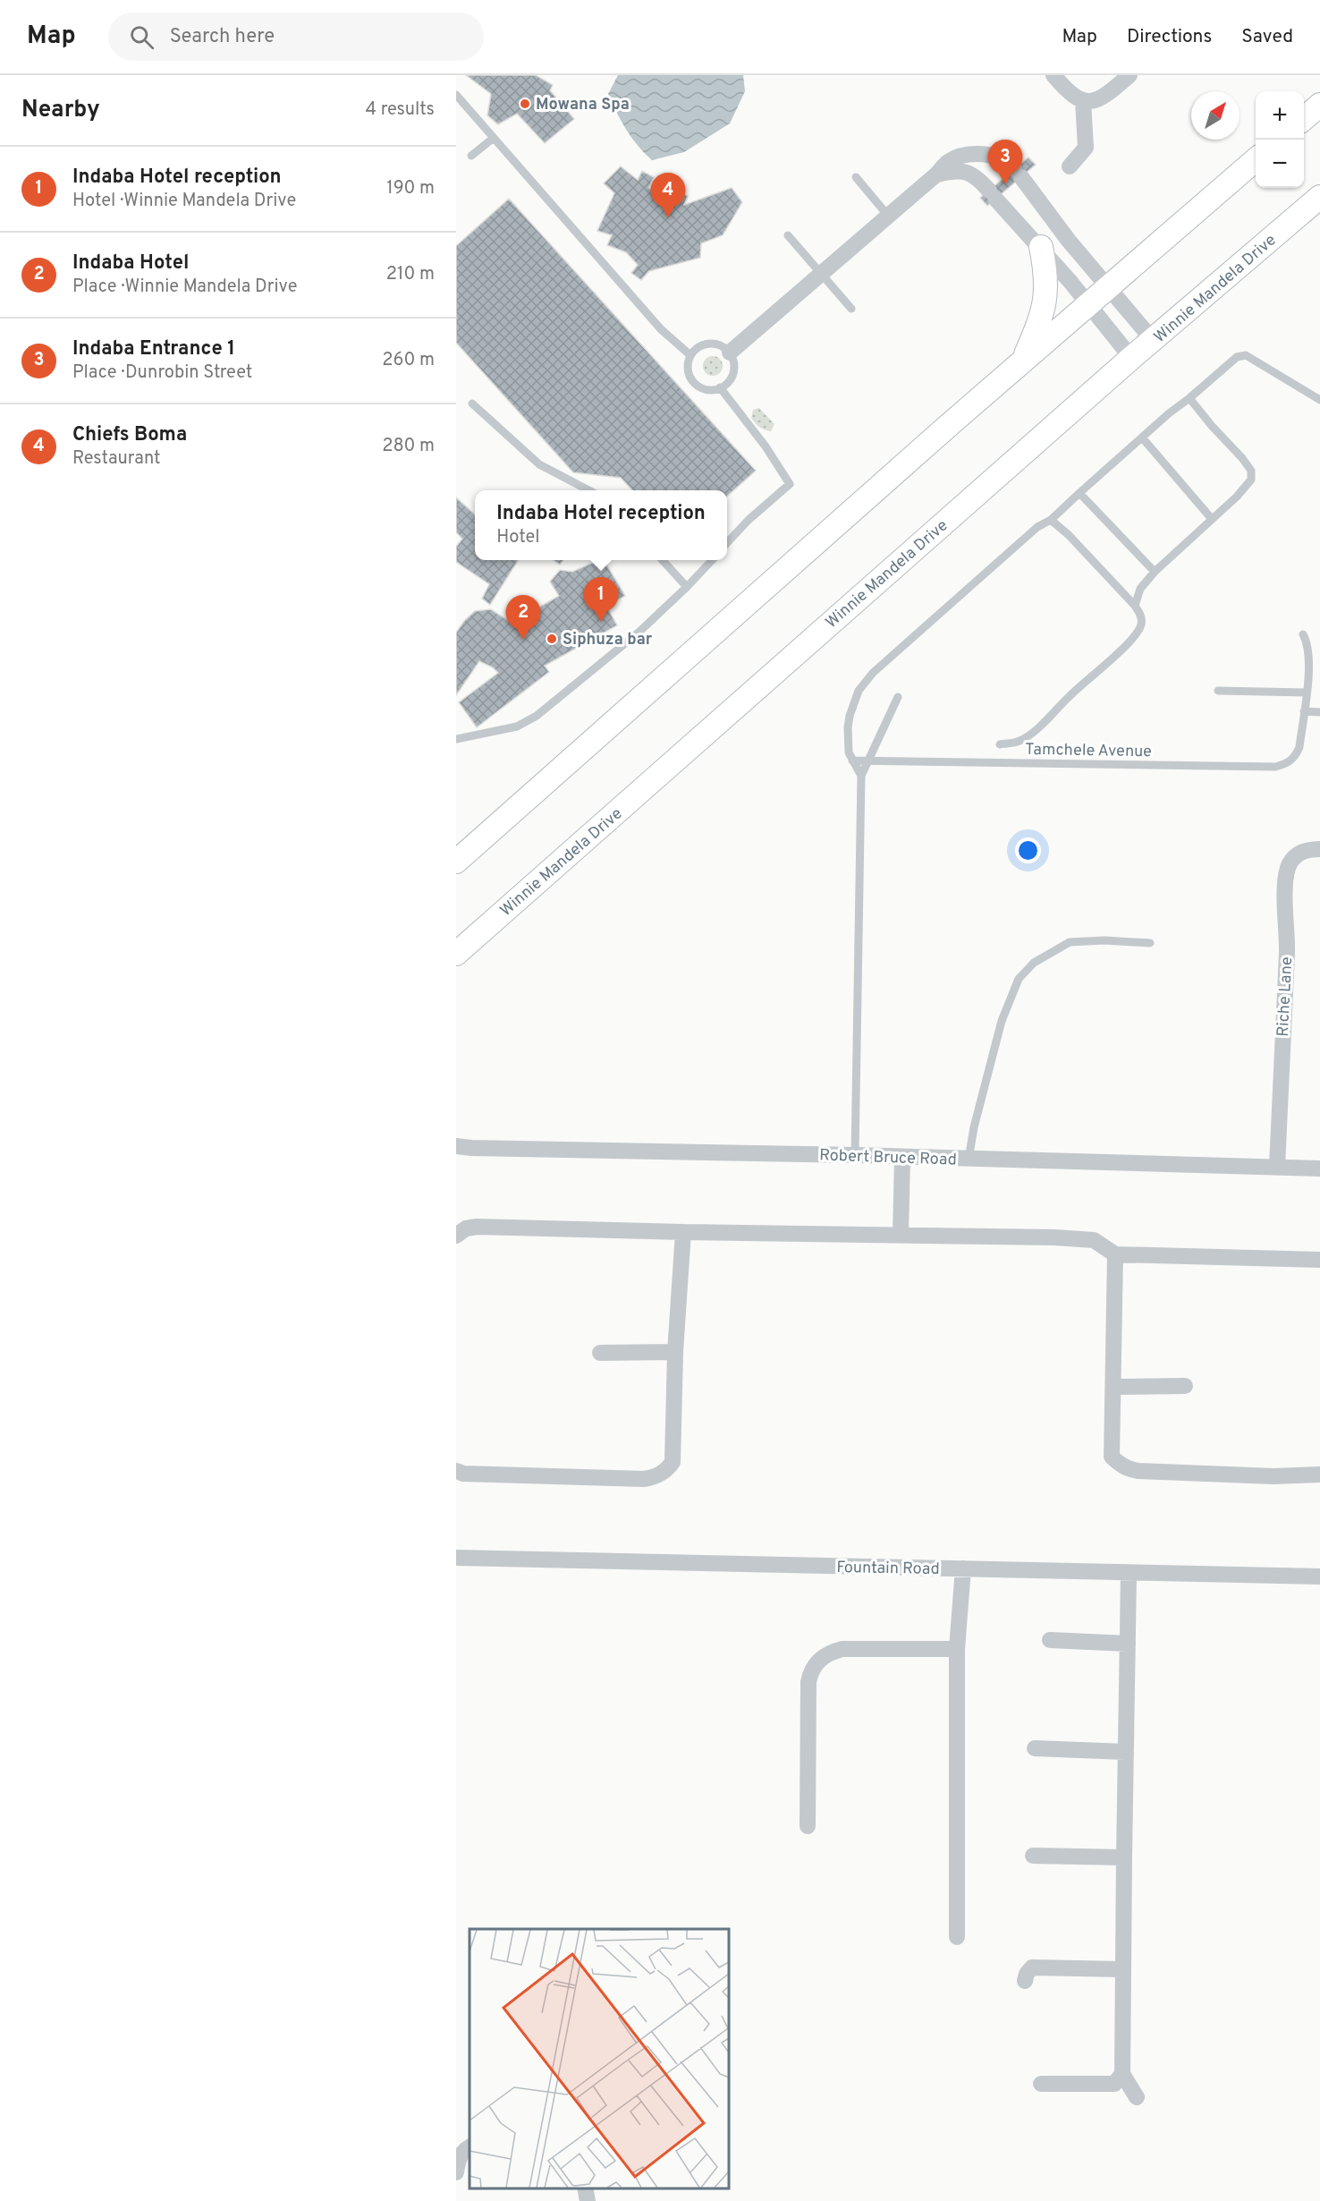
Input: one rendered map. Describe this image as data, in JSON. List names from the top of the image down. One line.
{"streets":{"main road":["Winnie Mandela Drive"],"street":["Riche Lane","Robert Bruce Road","Fountain Road"],"lane":["Tamchele Avenue"]},"crossings":[["Riche Lane","Robert Bruce Road"]],"places":["Mowana Spa","Siphuza bar"],"north":"top right","page":{"header":"Map","search":"Search here","nav":["Map","Directions","Saved"],"heading":["Nearby","4 results"],"map_buttons":["+","−"],"pins":["3","4","1","2"],"list":[{"mark":"1","name":"Indaba Hotel reception","note":"Hotel · Winnie Mandela Drive","value":"190 m"},{"mark":"2","name":"Indaba Hotel","note":"Place · Winnie Mandela Drive","value":"210 m"},{"mark":"3","name":"Indaba Entrance 1","note":"Place · Dunrobin Street","value":"260 m"},{"mark":"4","name":"Chiefs Boma","note":"Restaurant","value":"280 m"}],"popup":["Indaba Hotel reception","Hotel"]}}
